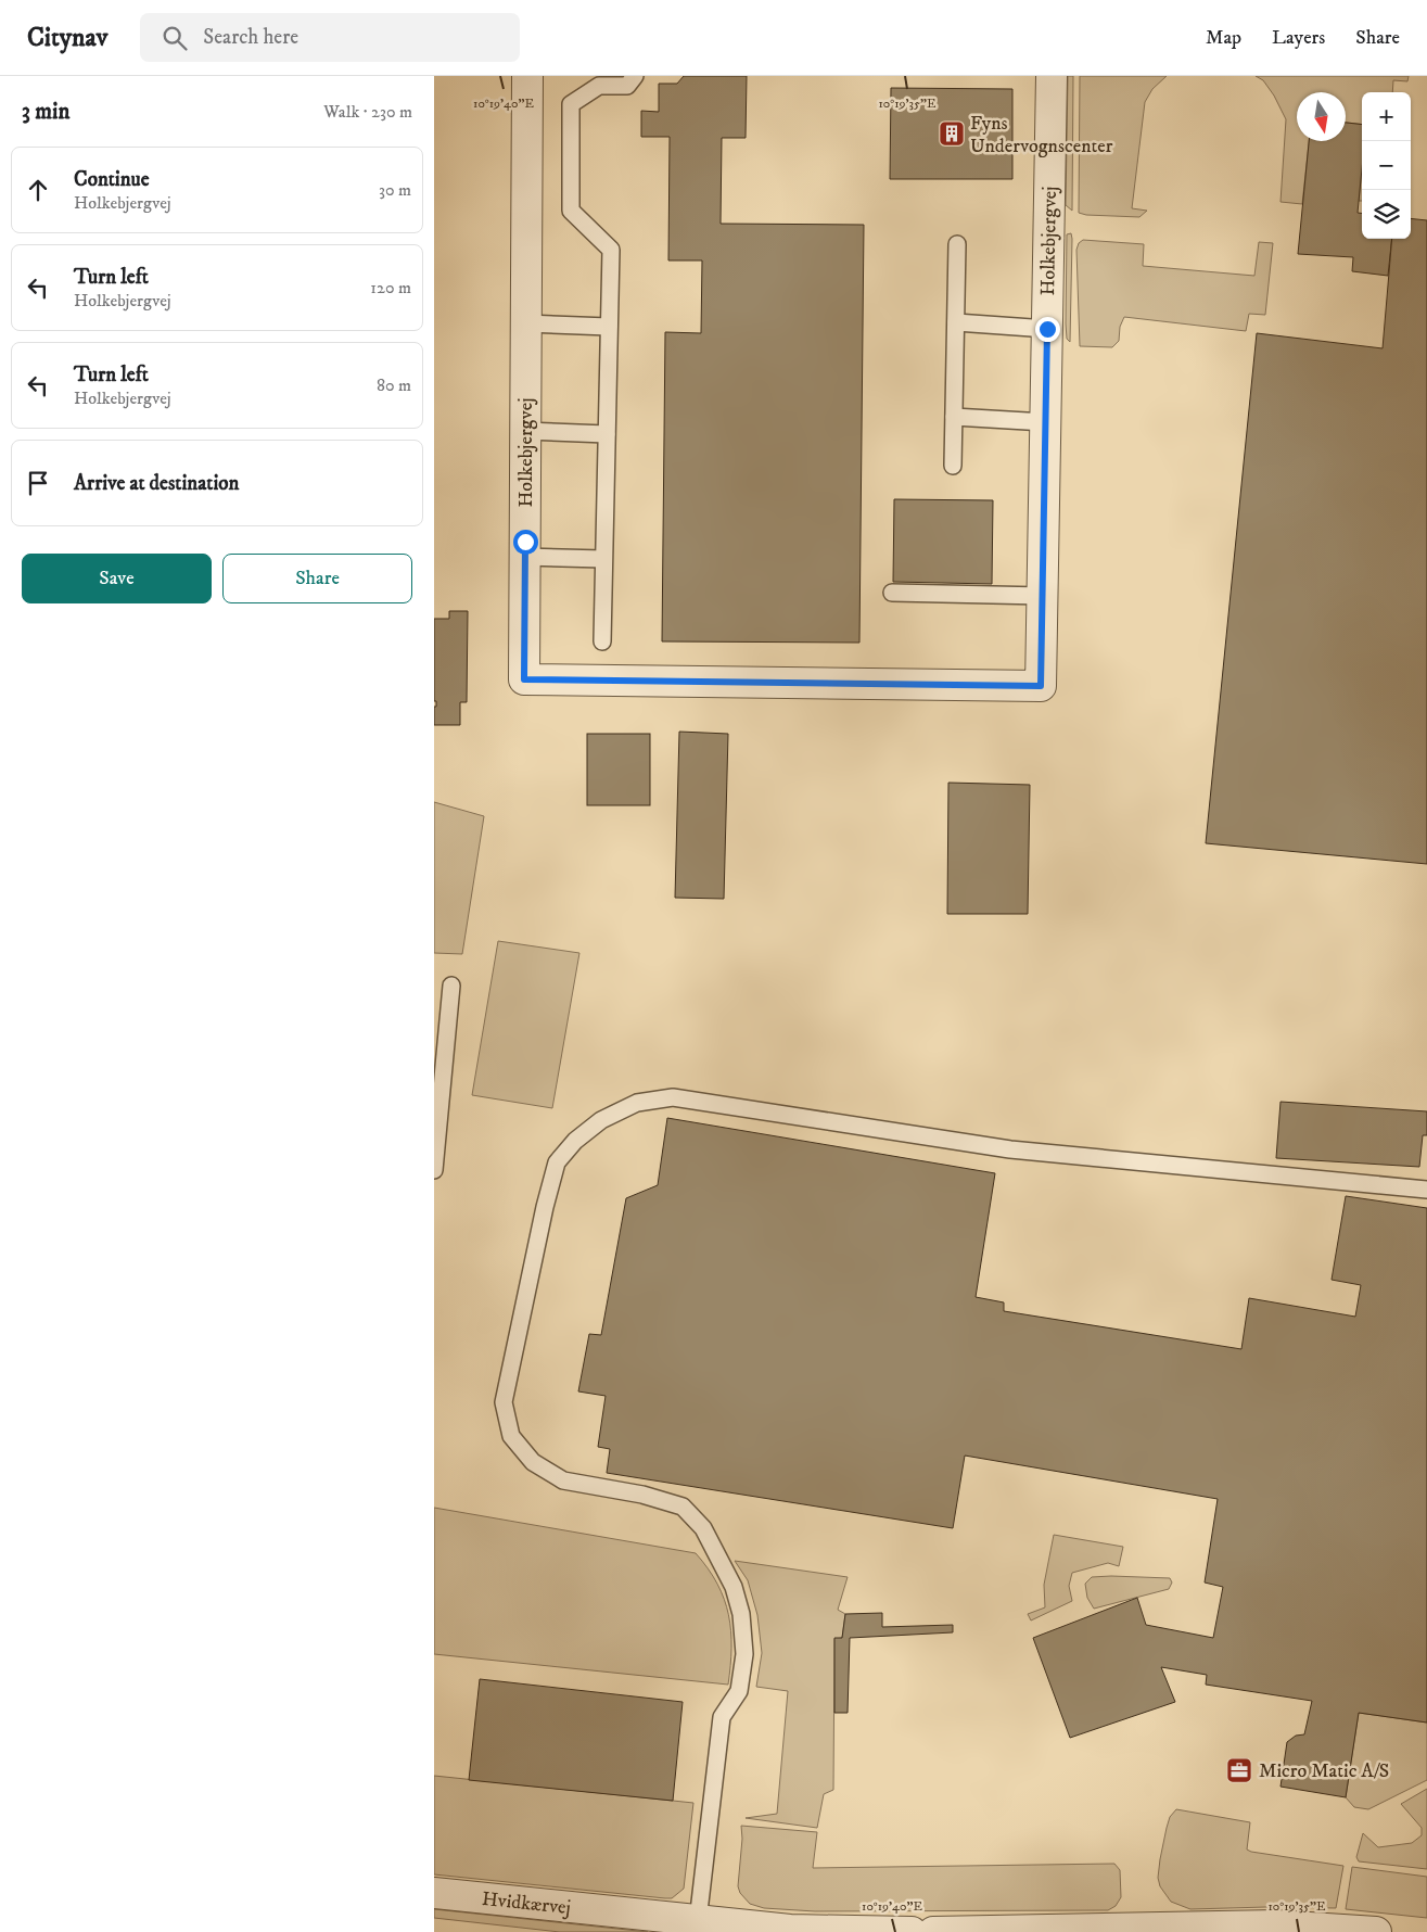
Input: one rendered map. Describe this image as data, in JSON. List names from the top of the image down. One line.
{"streets":{"street":["Holkebjergvej","Hvidkærvej"]},"places":{"building":["Fyns Undervognscenter"],"office":["Micro Matic A/S"]},"north":"bottom","page":{"header":"Citynav","search":"Search here","nav":["Map","Layers","Share"],"heading":["3 min","Walk · 230 m"],"map_buttons":["+","−"],"list":[["Continue","Holkebjergvej","30 m"],["Turn left","Holkebjergvej","120 m"],["Turn left","Holkebjergvej","80 m"],"Arrive at destination"],"buttons":["Save","Share"]},"coordinates":["10°19'40\"E","10°19'35\"E"]}
